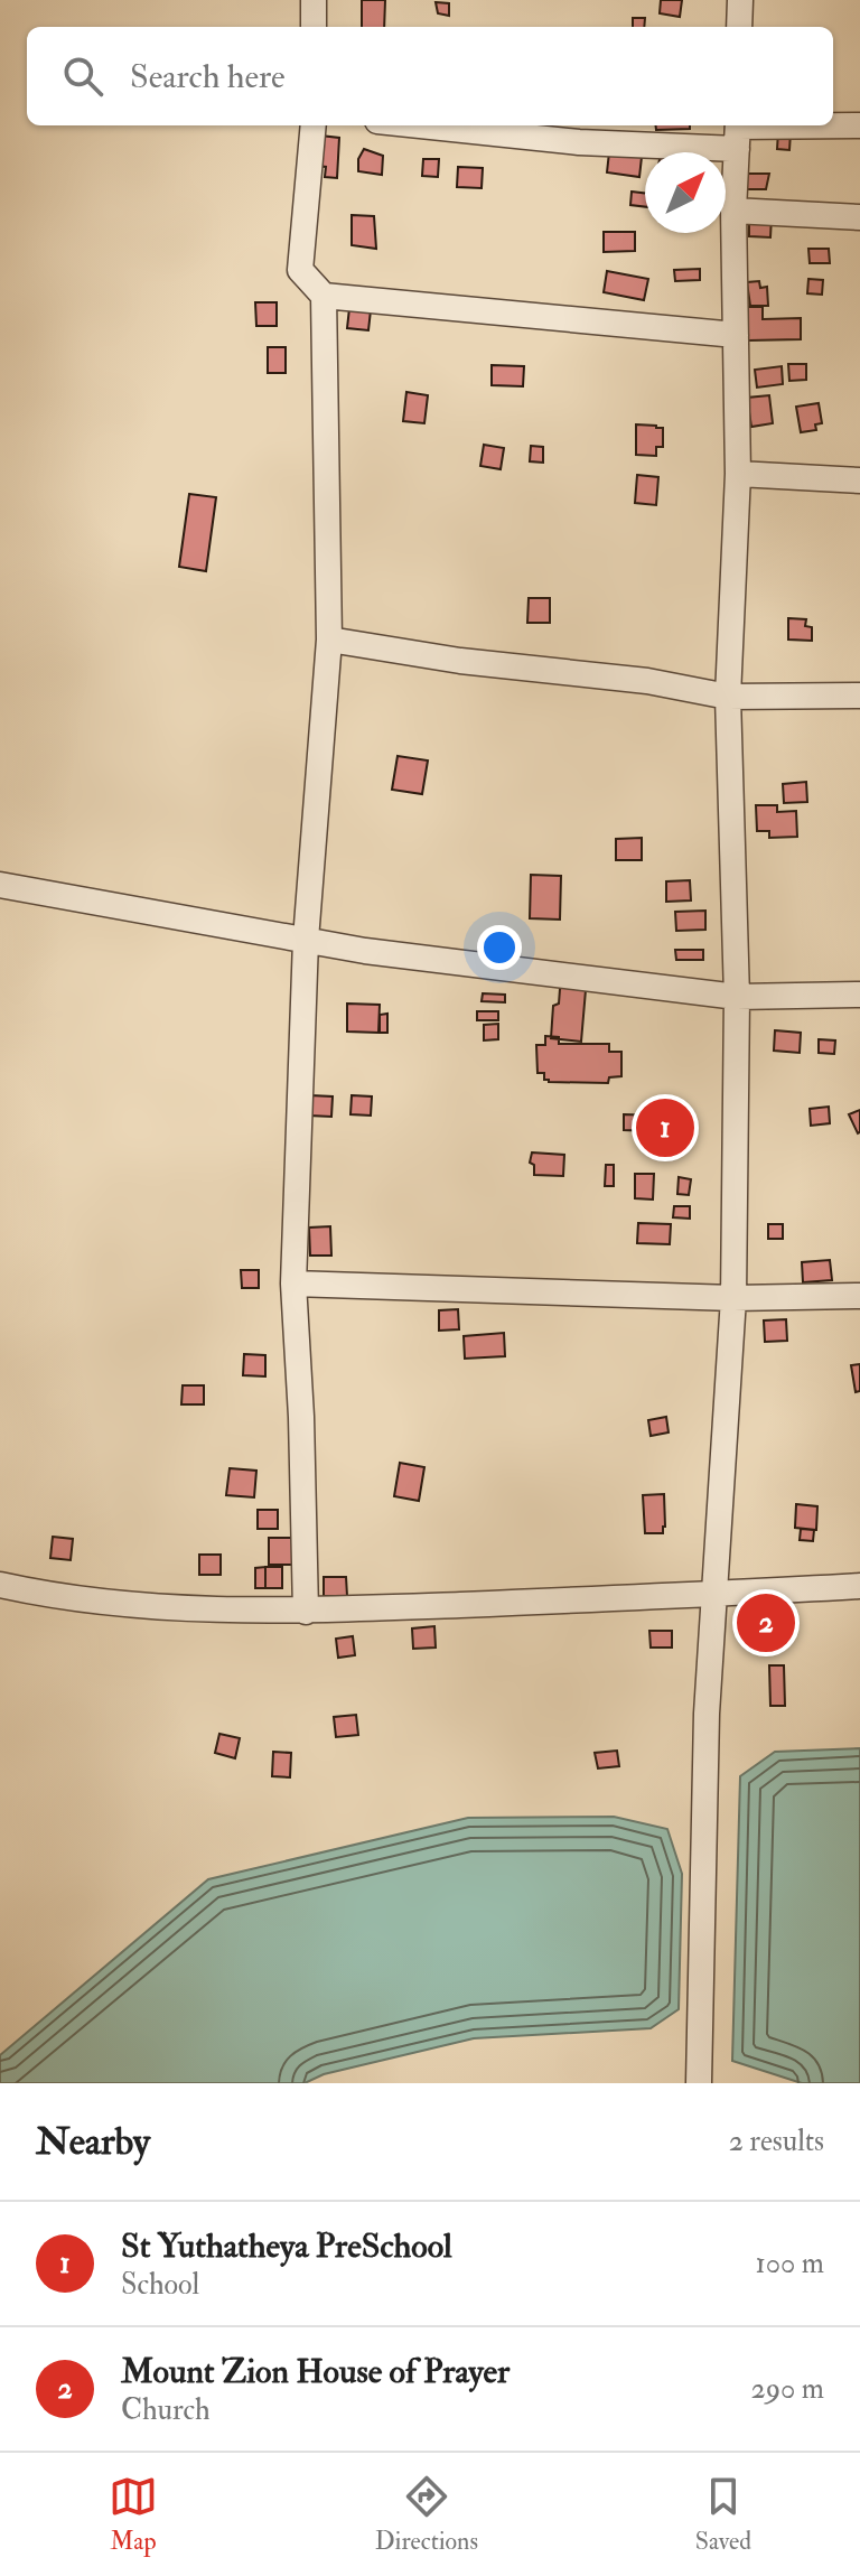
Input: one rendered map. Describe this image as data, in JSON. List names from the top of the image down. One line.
{"north":"top right","page":{"search":"Search here","pins":["1","2"],"heading":["Nearby","2 results"],"list":[{"mark":"1","name":"St Yuthatheya PreSchool","note":"School","value":"100 m"},{"mark":"2","name":"Mount Zion House of Prayer","note":"Church","value":"290 m"}],"nav":["Map","Directions","Saved"]}}
